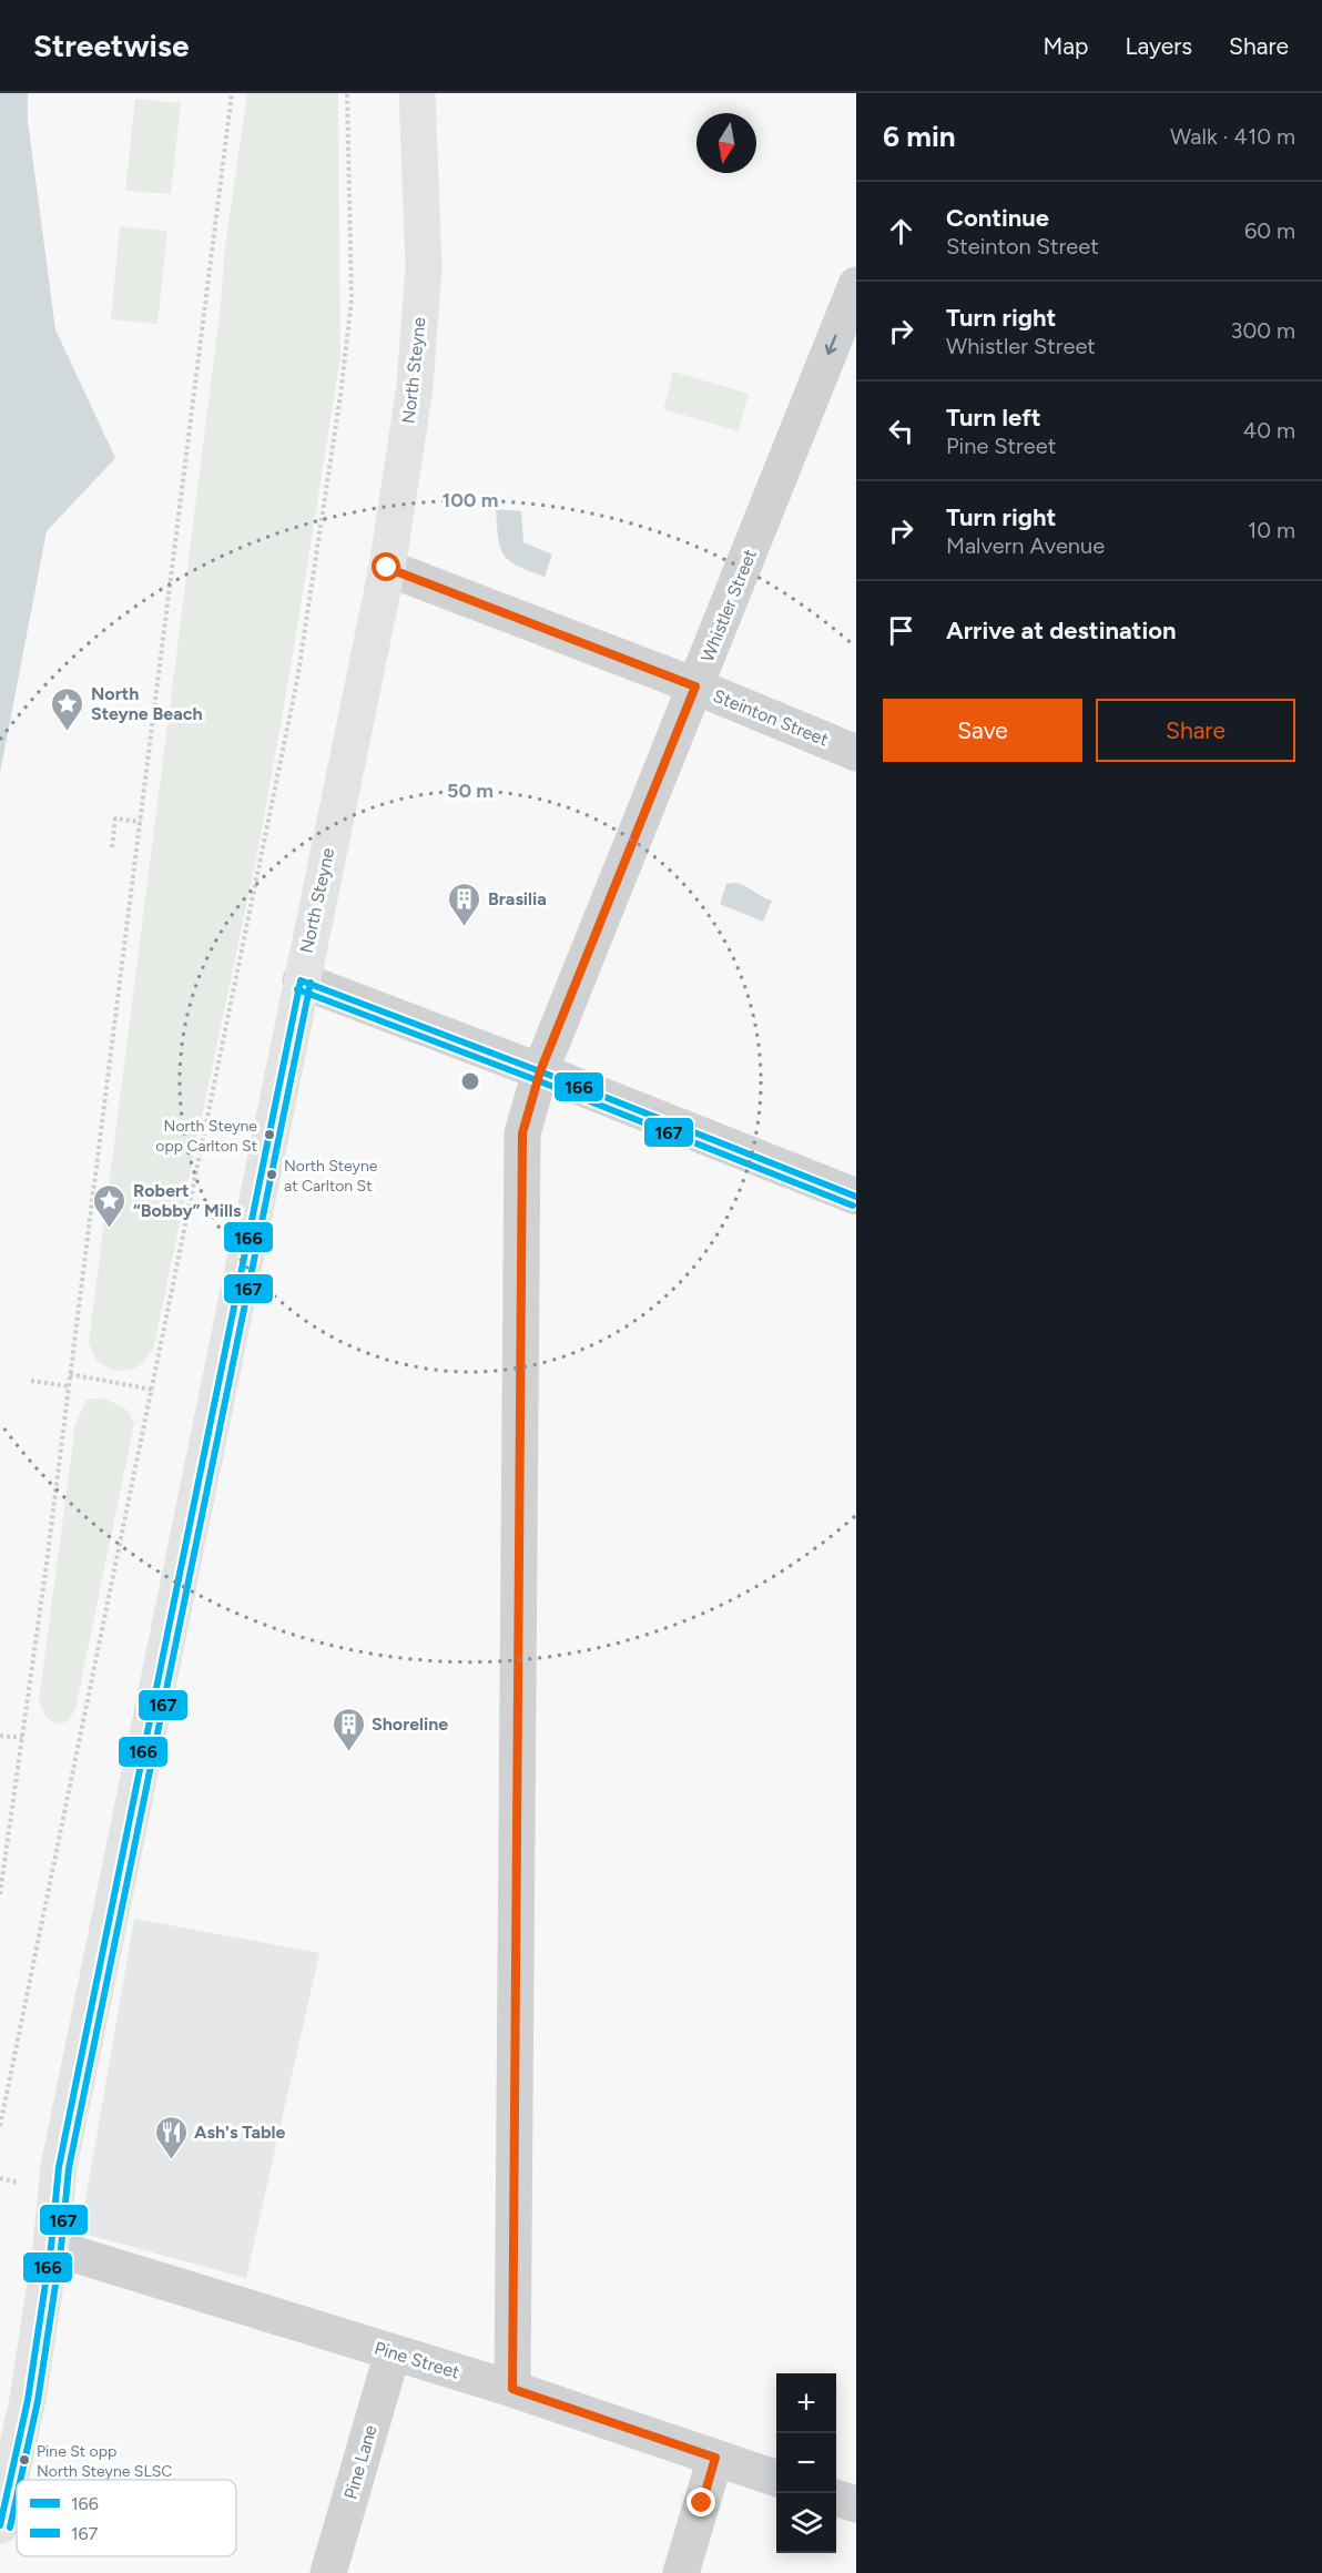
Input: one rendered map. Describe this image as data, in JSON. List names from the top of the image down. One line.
{"streets":{"main road":["North Steyne"],"street":["Whistler Street","Steinton Street","Pine Street","Pine Lane"]},"crossings":[["North Steyne","Steinton Street"],["North Steyne","Pine Street"],["Whistler Street","Steinton Street"],["Whistler Street","Pine Street"],["Pine Street","Pine Lane"]],"places":{"place":["North Steyne Beach","Robert “Bobby” Mills"],"building":["Brasilia","Shoreline"],"other":["North Steyne opp Carlton St","North Steyne at Carlton St","Pine St opp North Steyne SLSC"],"restaurant":["Ash's Table"]},"lines":["transit line 166","transit line 167"],"legend":["166","167"],"north":"bottom","page":{"header":"Streetwise","nav":["Map","Layers","Share"],"heading":["6 min","Walk · 410 m"],"list":[["Continue","Steinton Street","60 m"],["Turn right","Whistler Street","300 m"],["Turn left","Pine Street","40 m"],["Turn right","Malvern Avenue","10 m"],"Arrive at destination"],"buttons":["Save","Share"],"map_buttons":["+","−"]},"rings":["100 m","50 m"]}
